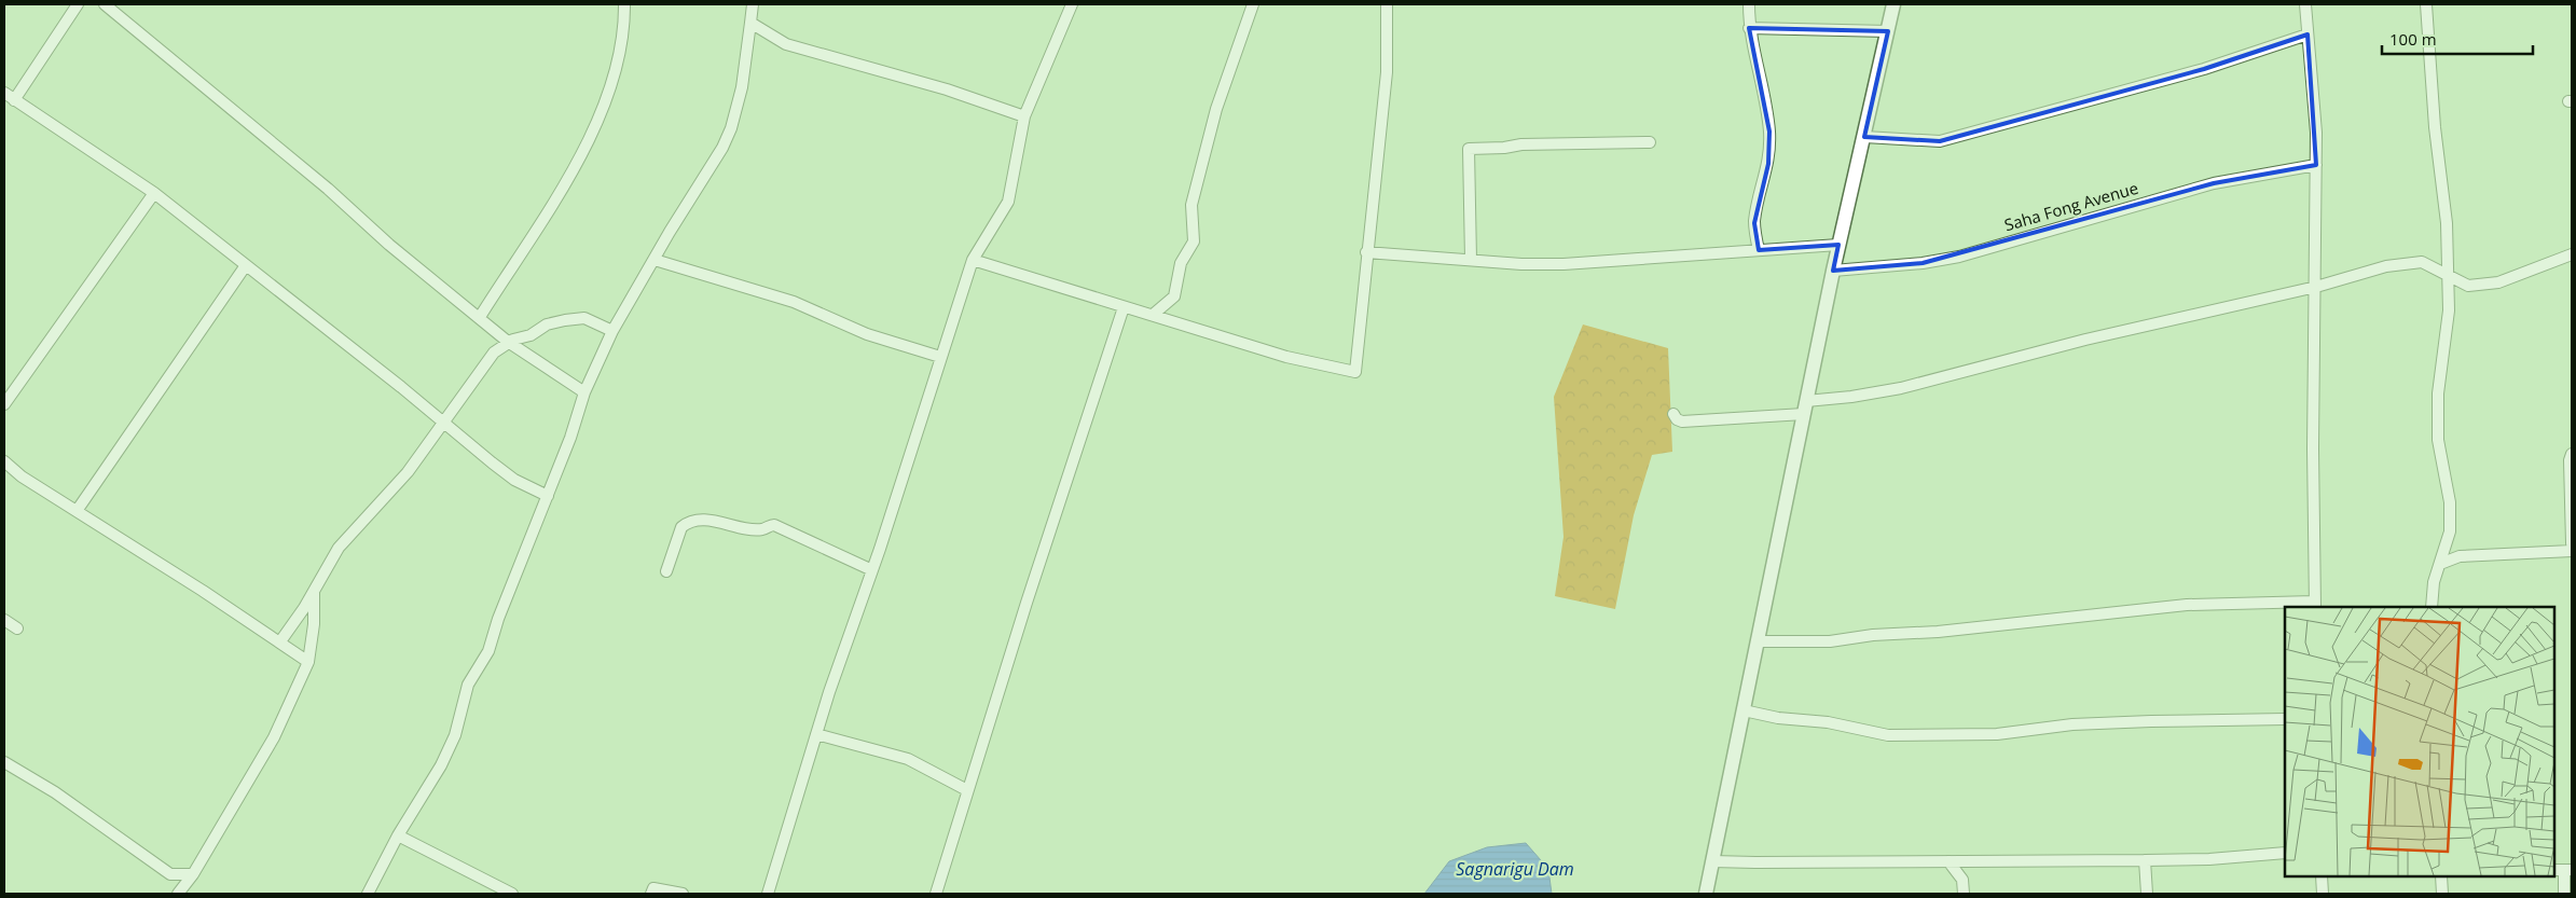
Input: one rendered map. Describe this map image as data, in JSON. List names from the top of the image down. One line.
{"streets":{"street":["Saha Fong Avenue"]},"water":["Sagnarigu Dam"],"scale_bar":"100 m"}
